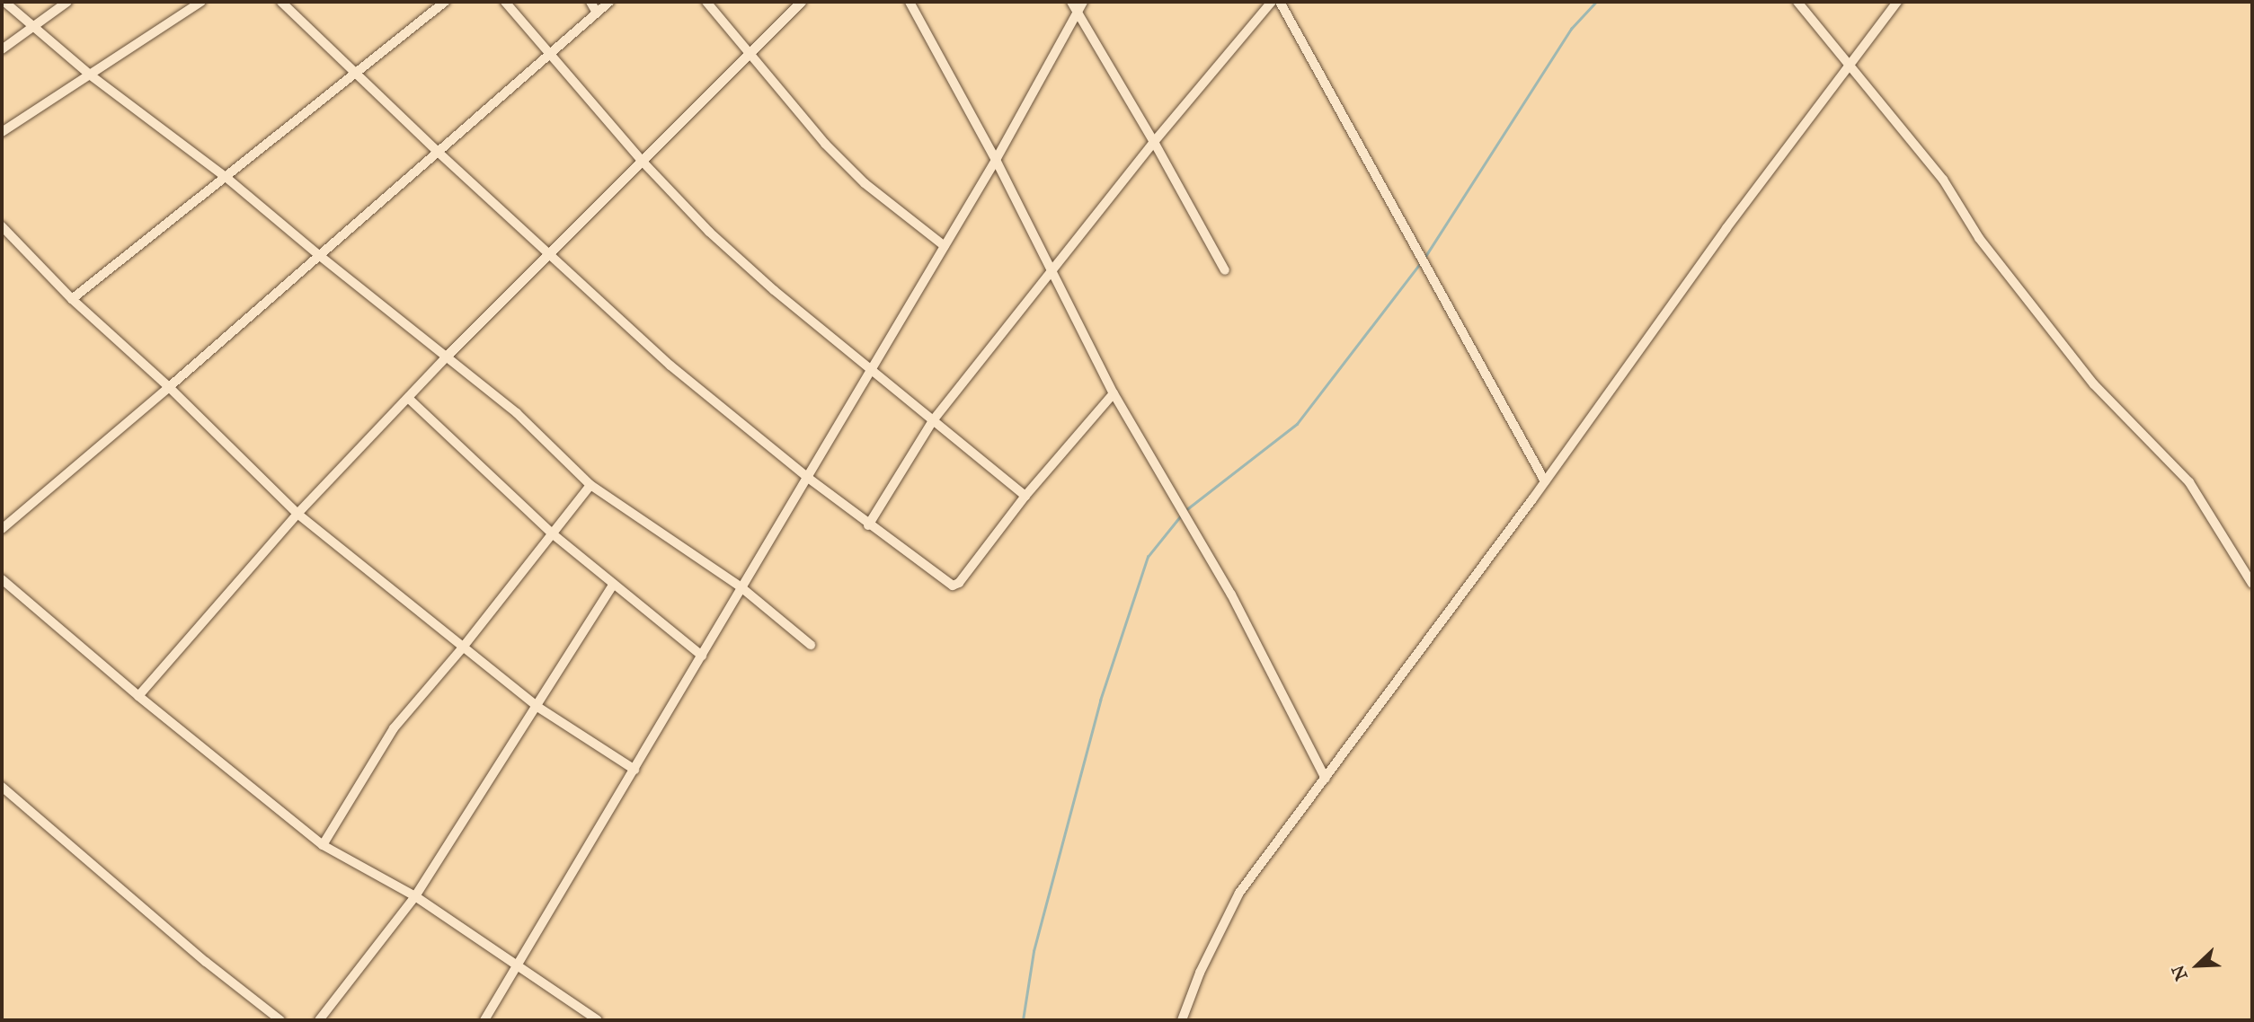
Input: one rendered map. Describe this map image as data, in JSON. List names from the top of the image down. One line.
{"north":"bottom left"}
